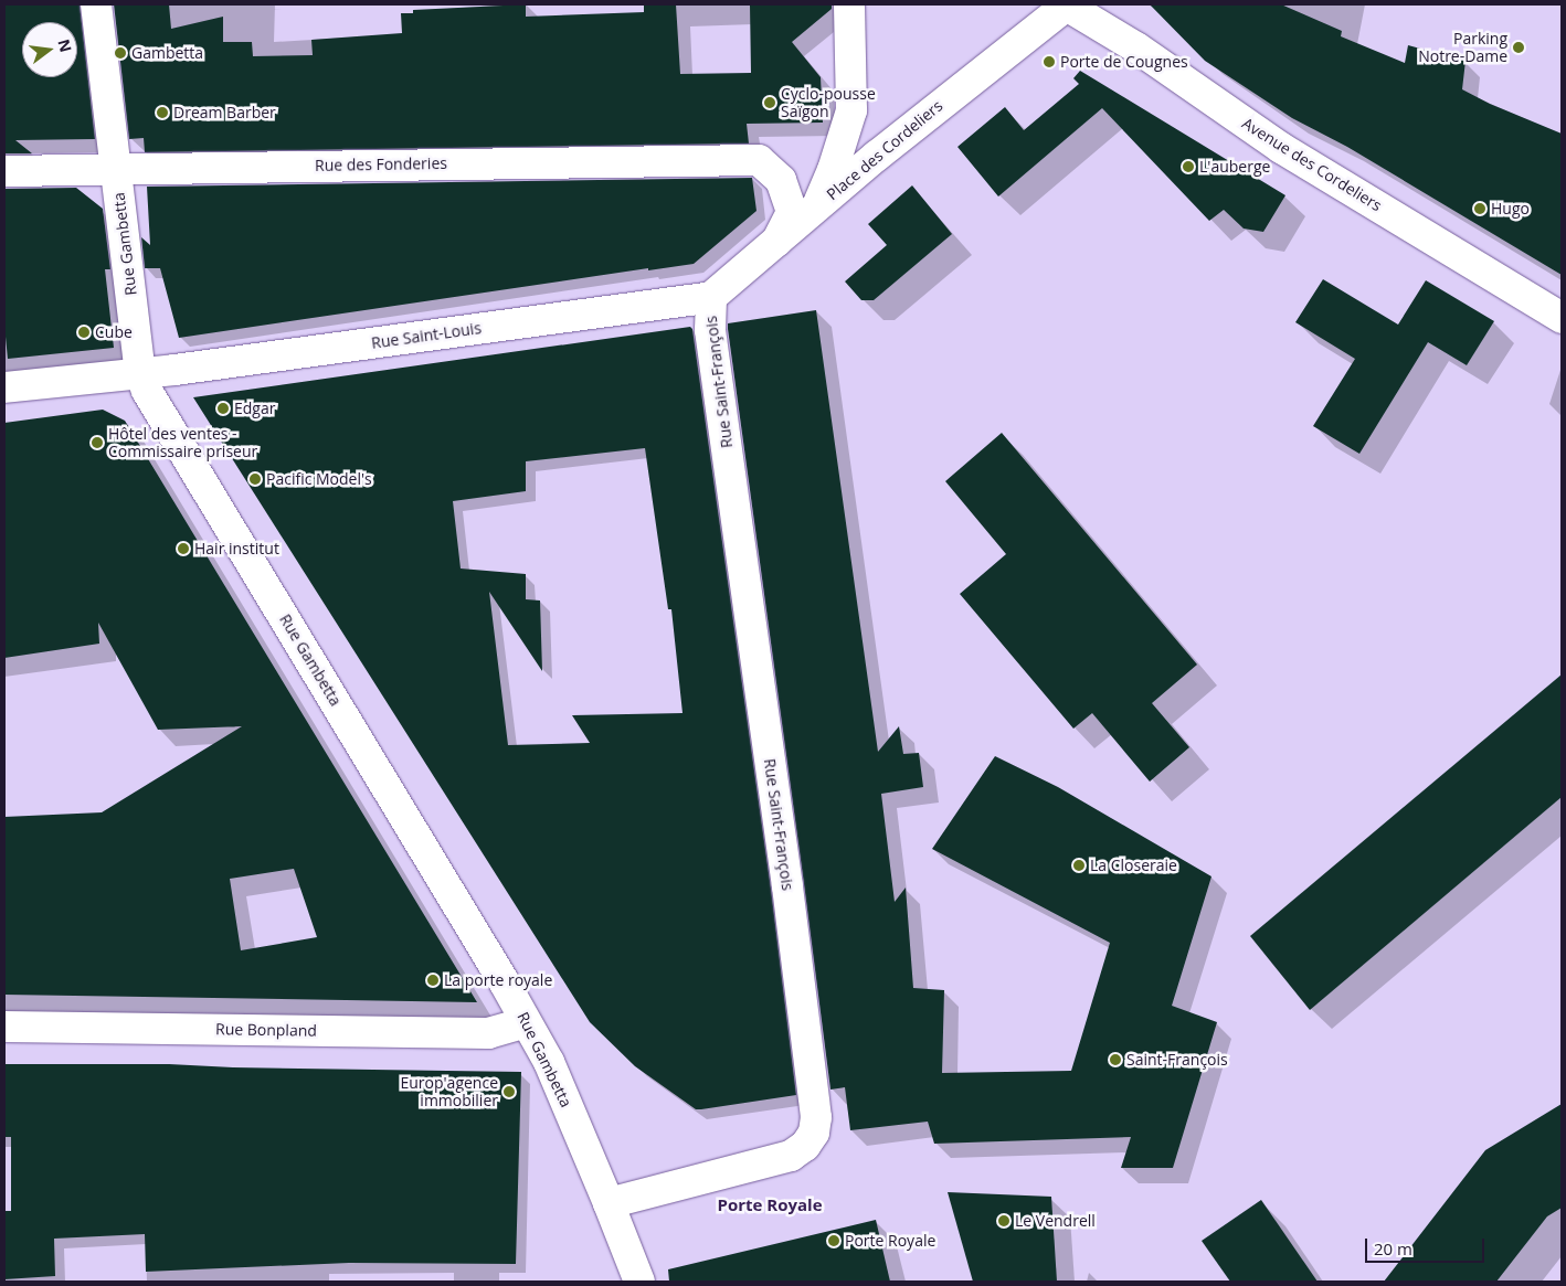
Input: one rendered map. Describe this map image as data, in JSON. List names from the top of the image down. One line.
{"streets":{"street":["Place des Cordeliers","Rue des Fonderies","Avenue des Cordeliers","Rue Gambetta","Rue Saint-Louis","Rue Saint-François","Rue Bonpland"]},"crossings":[["Place des Cordeliers","Avenue des Cordeliers"],["Rue des Fonderies","Rue Gambetta"],["Rue Gambetta","Rue Saint-Louis"],["Rue Gambetta","Rue Saint-François"],["Rue Gambetta","Rue Bonpland"],["Rue Saint-Louis","Rue Saint-François"]],"districts":["Porte Royale"],"places":["Parking Notre-Dame","Gambetta","Porte de Cougnes","Cyclo-pousse Saïgon","Dream Barber","L'auberge","Hugo","Cube","Edgar","Hôtel des ventes - Commissaire priseur","Pacific Model's","Hair institut","La Closeraie","La porte royale","Saint-François","Europ'agence immobilier","Le Vendrell","Porte Royale"],"scale_bar":"20 m","north":"right"}
